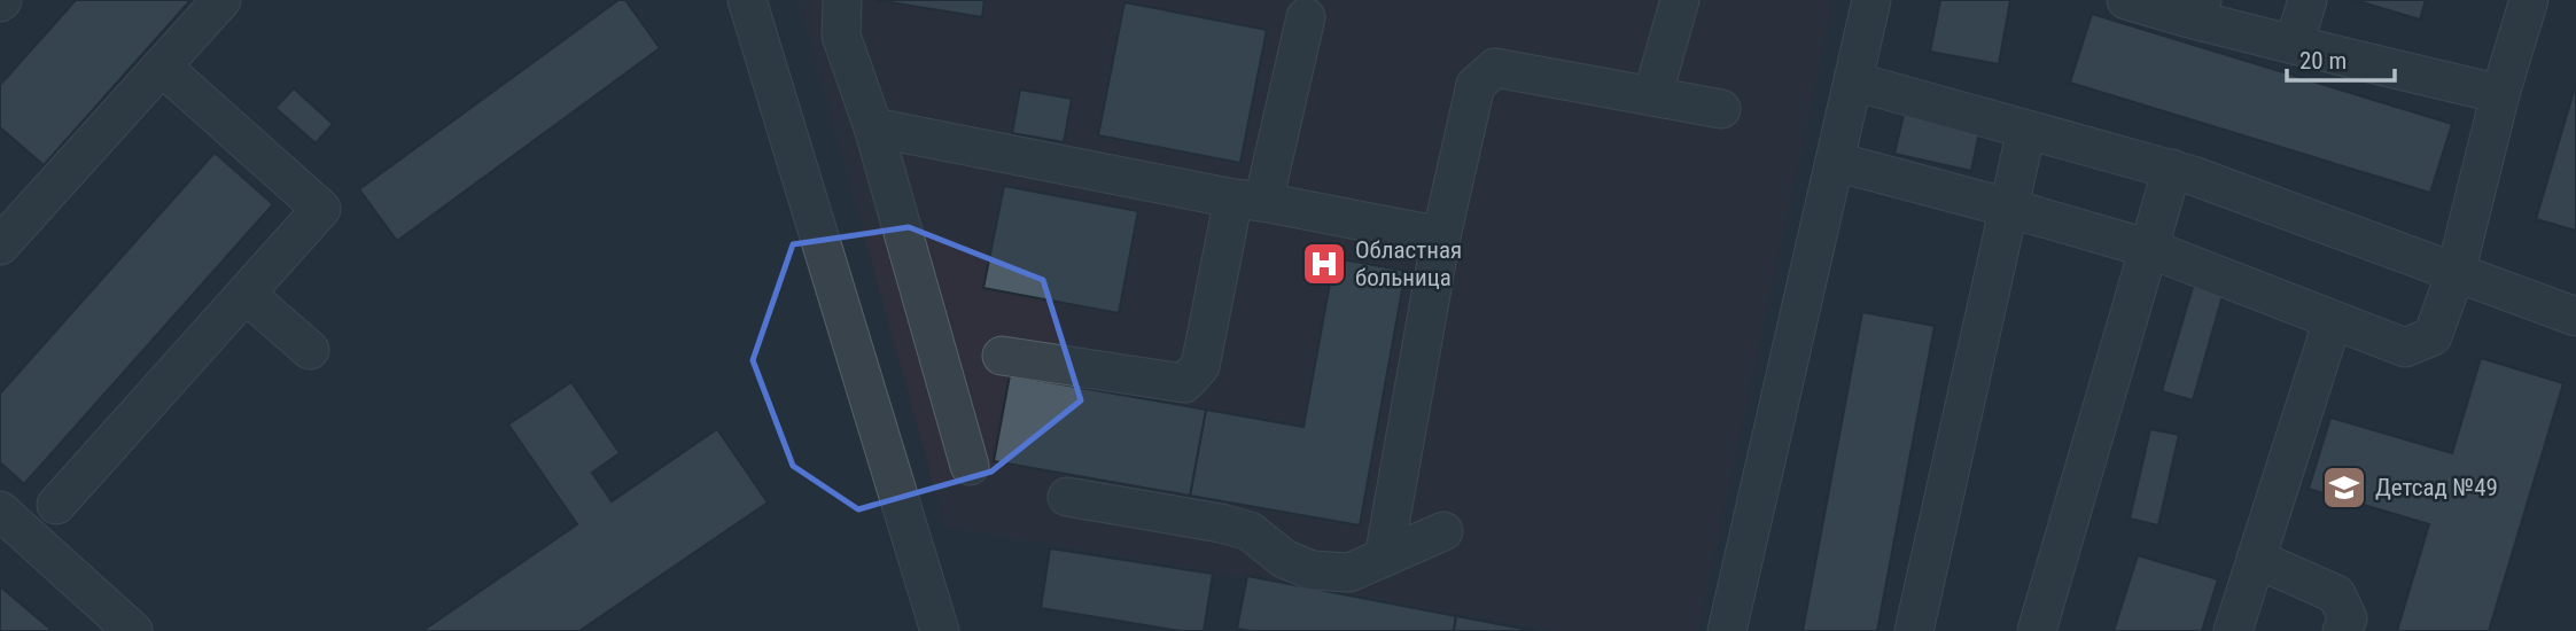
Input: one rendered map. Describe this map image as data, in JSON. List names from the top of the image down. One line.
{"places":{"hospital":["Областная больница"],"school or university":["Детсад №49"]},"scale_bar":"20 m"}
